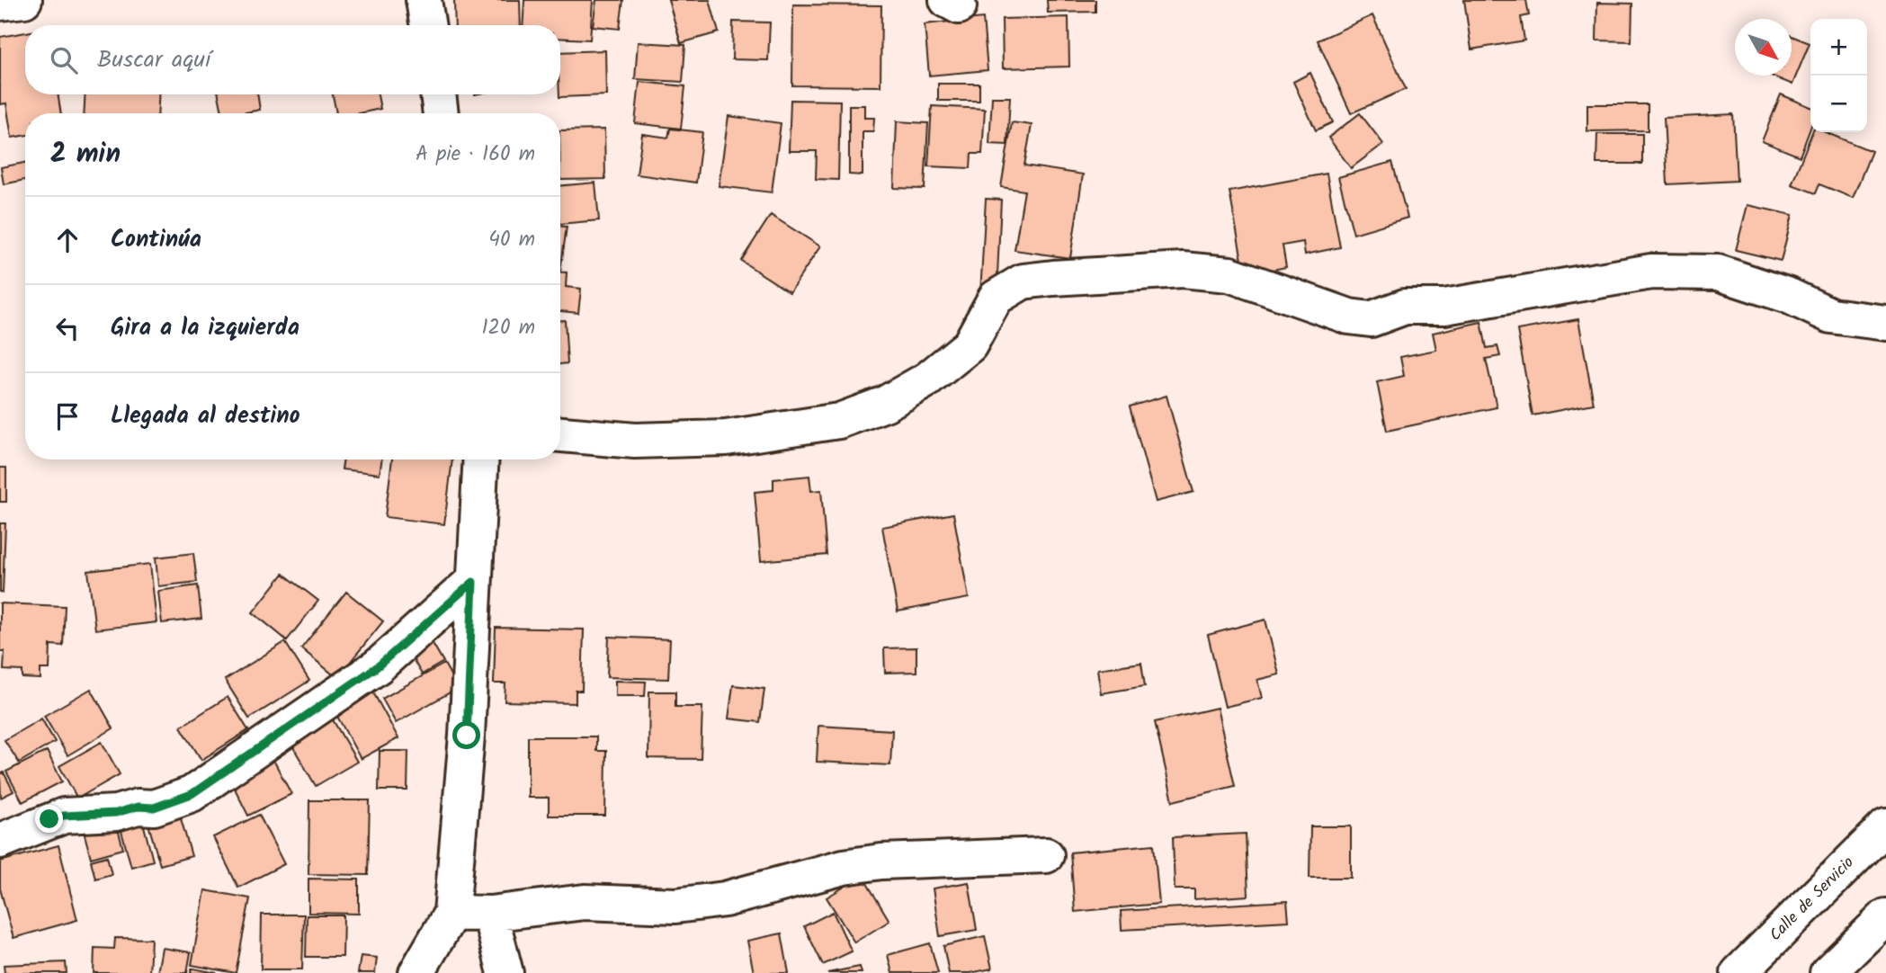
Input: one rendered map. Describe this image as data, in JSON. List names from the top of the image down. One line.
{"streets":{"street":["Calle de Servicio"]},"north":"bottom right","page":{"map_buttons":["+","−"],"search":"Buscar aquí","heading":["2 min","A pie · 160 m"],"list":[["Continúa","40 m"],["Gira a la izquierda","120 m"],"Llegada al destino"]}}
